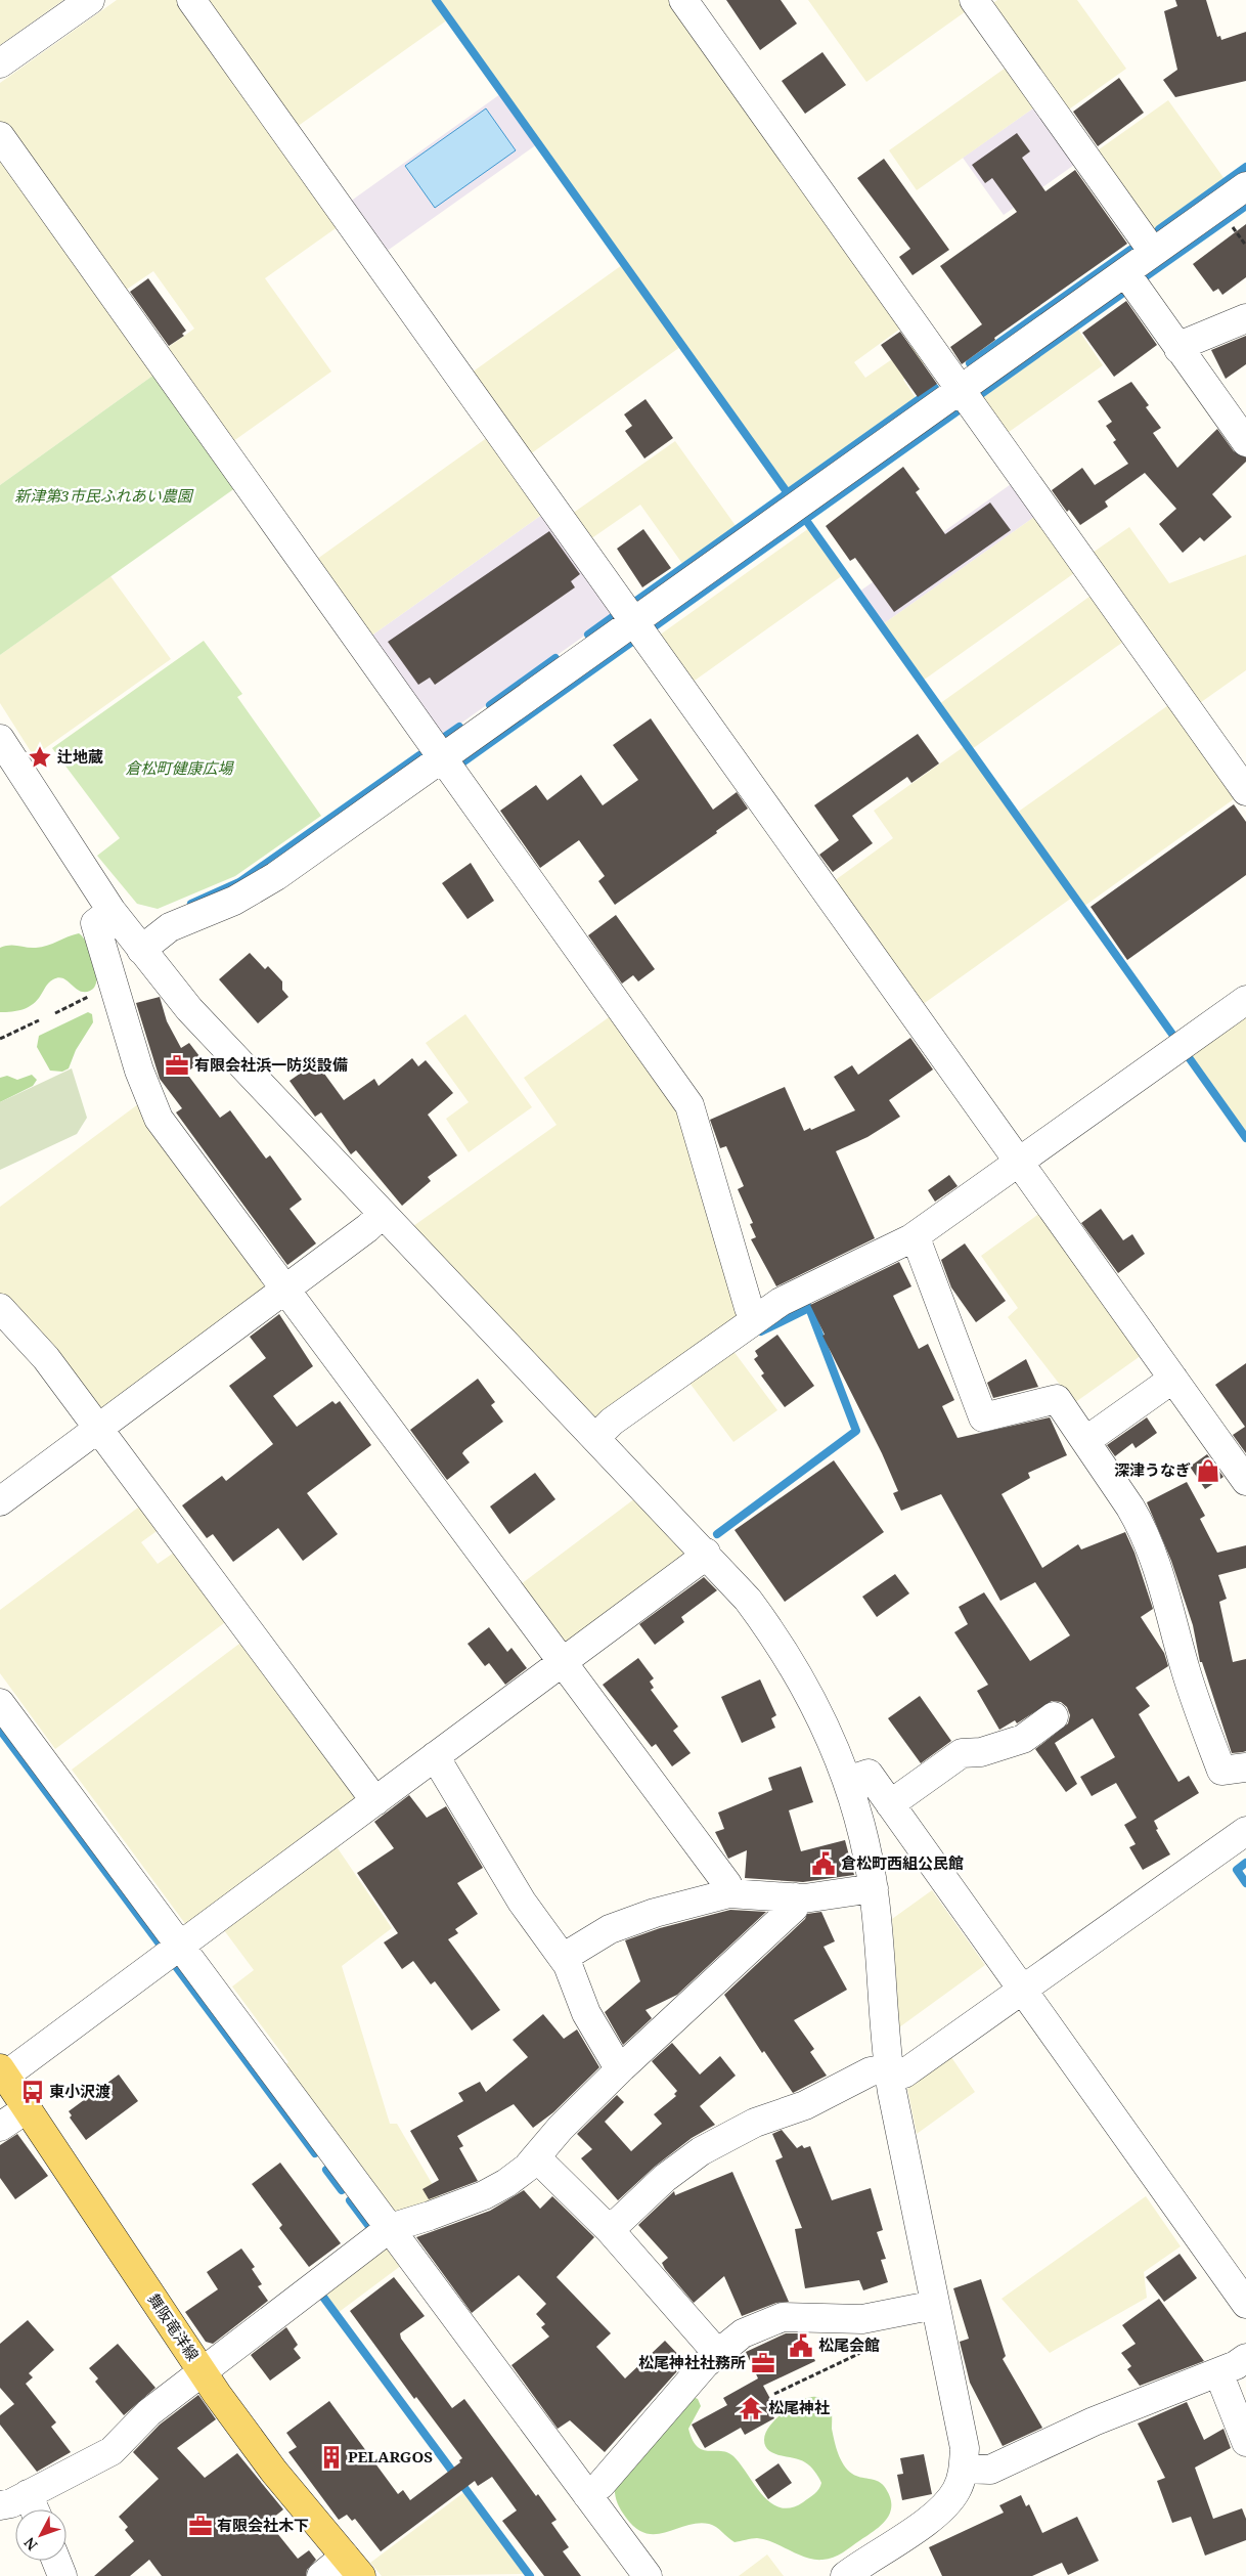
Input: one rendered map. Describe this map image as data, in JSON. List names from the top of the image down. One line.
{"streets":{"main road":["舞阪竜洋線"]},"parks":["新津第3市民ふれあい農園","倉松町健康広場"],"places":{"place":["辻地蔵"],"office":["有限会社浜一防災設備","松尾神社社務所","有限会社木下"],"shop":["深津うなぎ"],"public building":["倉松町西組公民館","松尾会館"],"bus stop":["東小沢渡"],"temple":["松尾神社"],"building":["PELARGOS"]},"north":"bottom left"}
